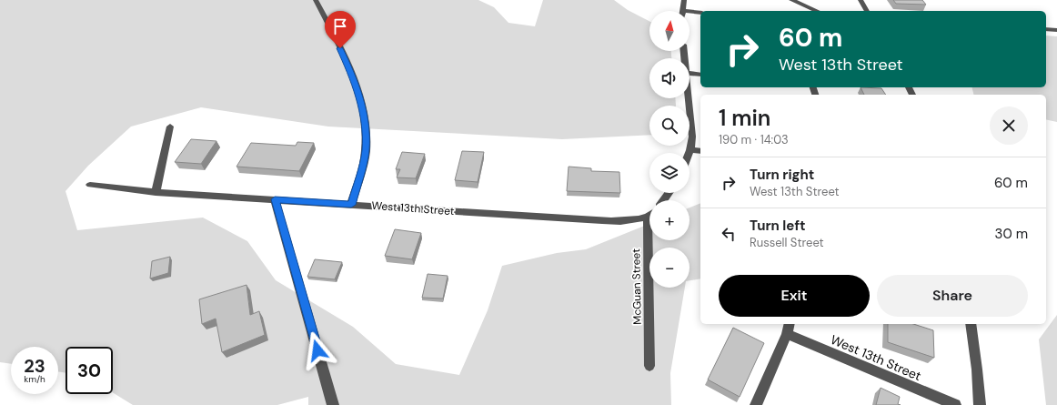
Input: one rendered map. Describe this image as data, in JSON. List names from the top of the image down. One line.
{"streets":{"street":["West 13th Street","McGuan Street"]},"north":"top","page":{"map_buttons":["+","−"],"turn":["60 m","West 13th Street"],"heading":["1 min","190 m · 14:03"],"list":[{"name":"Turn right","note":"West 13th Street","value":"60 m"},{"name":"Turn left","note":"Russell Street","value":"30 m"}],"buttons":["Exit","Share"],"speed":"23 km/h","limit":"30"}}
